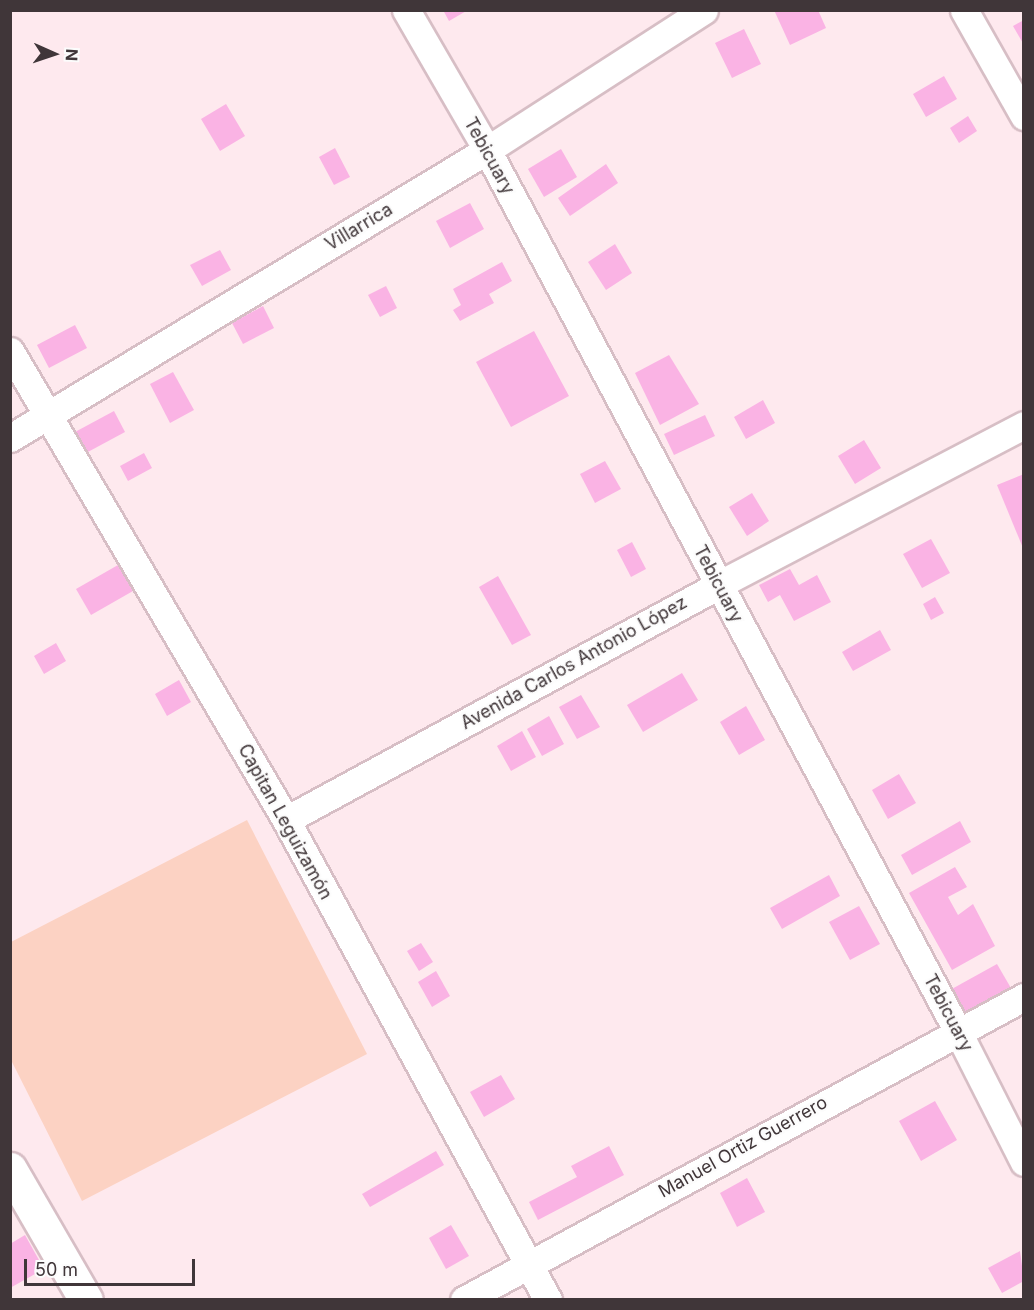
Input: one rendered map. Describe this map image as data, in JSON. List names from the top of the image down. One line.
{"streets":{"street":["Tebicuary","Villarrica","Avenida Carlos Antonio López","Capitan Leguizamón","Manuel Ortiz Guerrero"]},"crossings":[["Tebicuary","Villarrica"],["Tebicuary","Avenida Carlos Antonio López"],["Tebicuary","Manuel Ortiz Guerrero"],["Villarrica","Capitan Leguizamón"],["Avenida Carlos Antonio López","Capitan Leguizamón"],["Capitan Leguizamón","Manuel Ortiz Guerrero"]],"scale_bar":"50 m","north":"right"}
